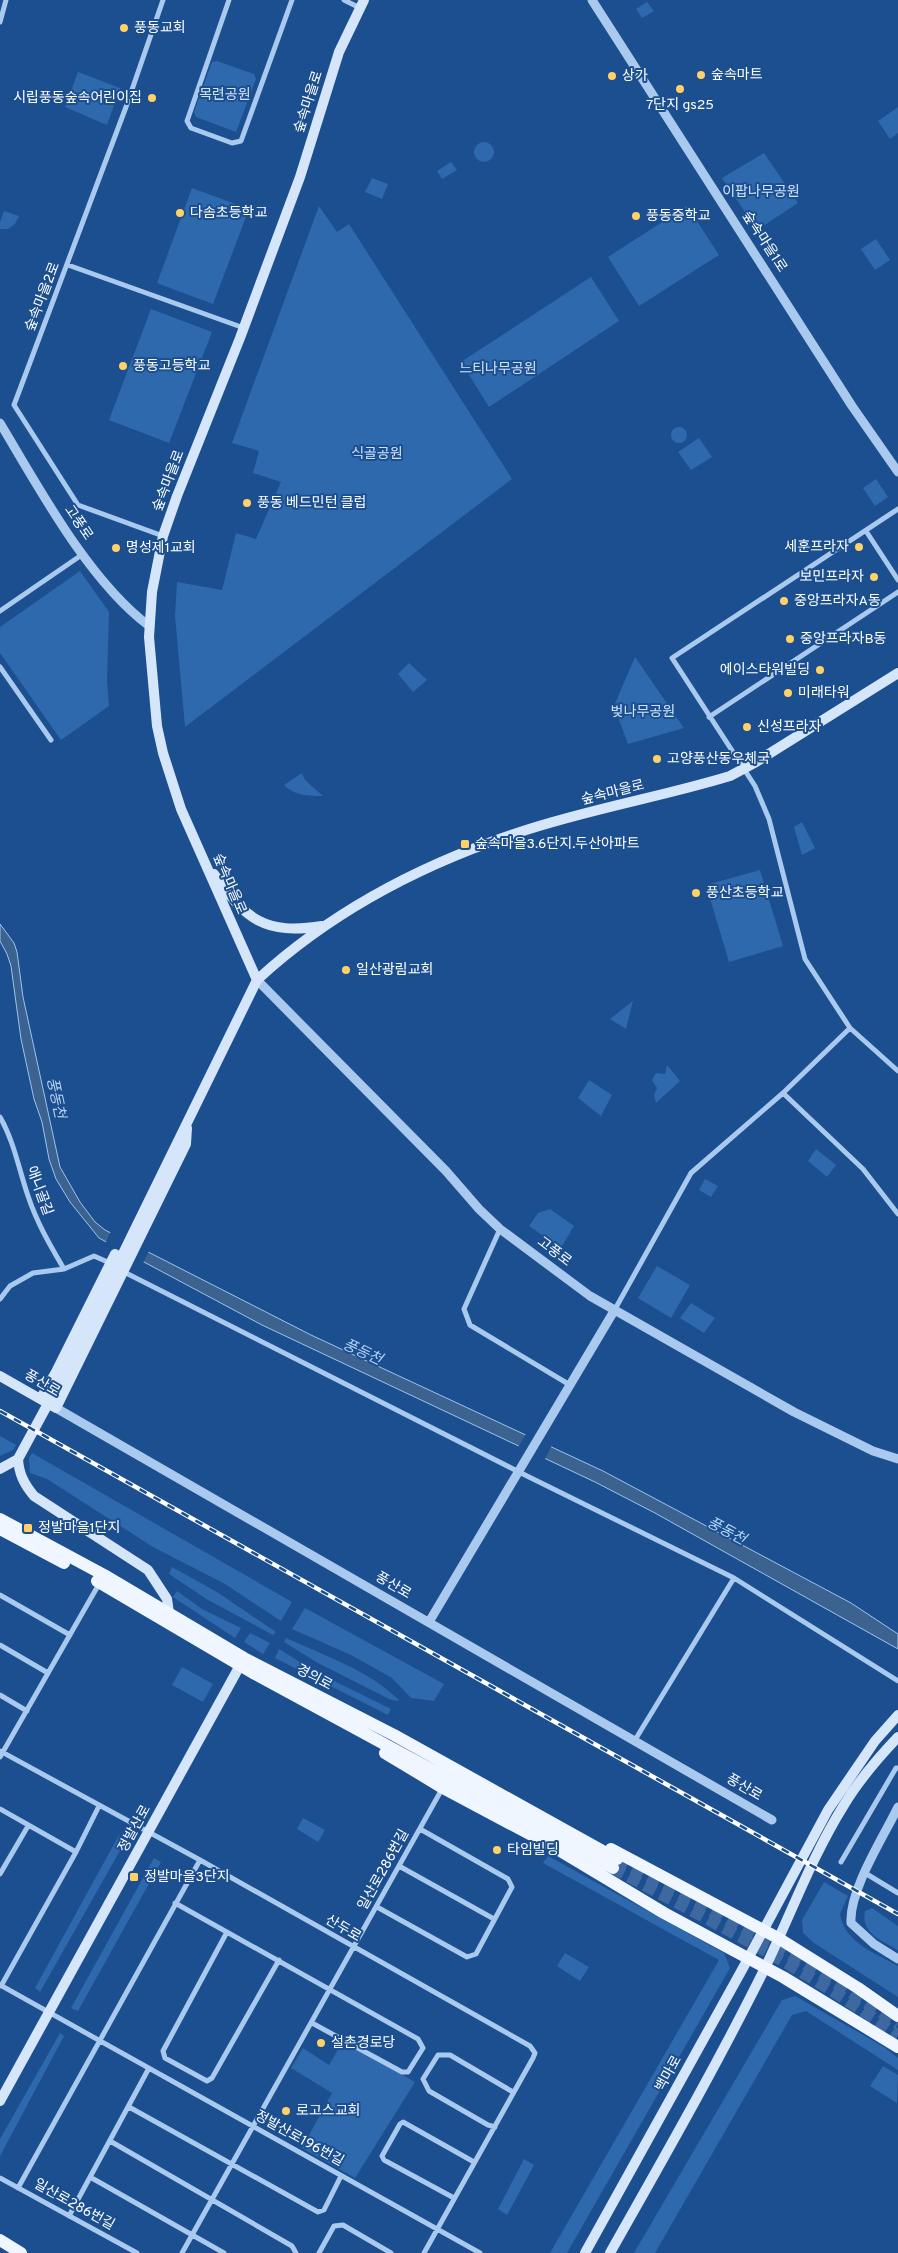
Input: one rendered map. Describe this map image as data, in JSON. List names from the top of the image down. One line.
{"streets":{"main road":["숲속마을로","풍산로","경의로","정발산로","백마로"],"street":["숲속마을1로","숲속마을2로","고풍로","애니골길","일산로286번길","산두로","정발산로196번길"]},"crossings":[["숲속마을로","숲속마을2로"],["숲속마을로","고풍로"],["경의로","정발산로"],["정발산로","산두로"],["정발산로","정발산로196번길"],["일산로286번길","산두로"],["일산로286번길","정발산로196번길"],["산두로","정발산로196번길"]],"water":["풍동천"],"parks":["목련공원","이팝나무공원","느티나무공원","식골공원","벚나무공원"],"places":{"other":["풍동교회","숲속마트","상가","7단지 gs25","시립풍동숲속어린이집","다솜초등학교","풍동중학교","풍동고등학교","풍동 베드민턴 클럽","세훈프라자","명성제1교회","보민프라자","중앙프라자A동","중앙프라자B동","에이스타워빌딩","미래타워","신성프라자","고양풍산동우체국","풍산초등학교","일산광림교회","타임빌딩","설촌경로당","로고스교회"],"transit":["숲속마을3.6단지.두산아파트","정발마을1단지","정발마을3단지"]}}
